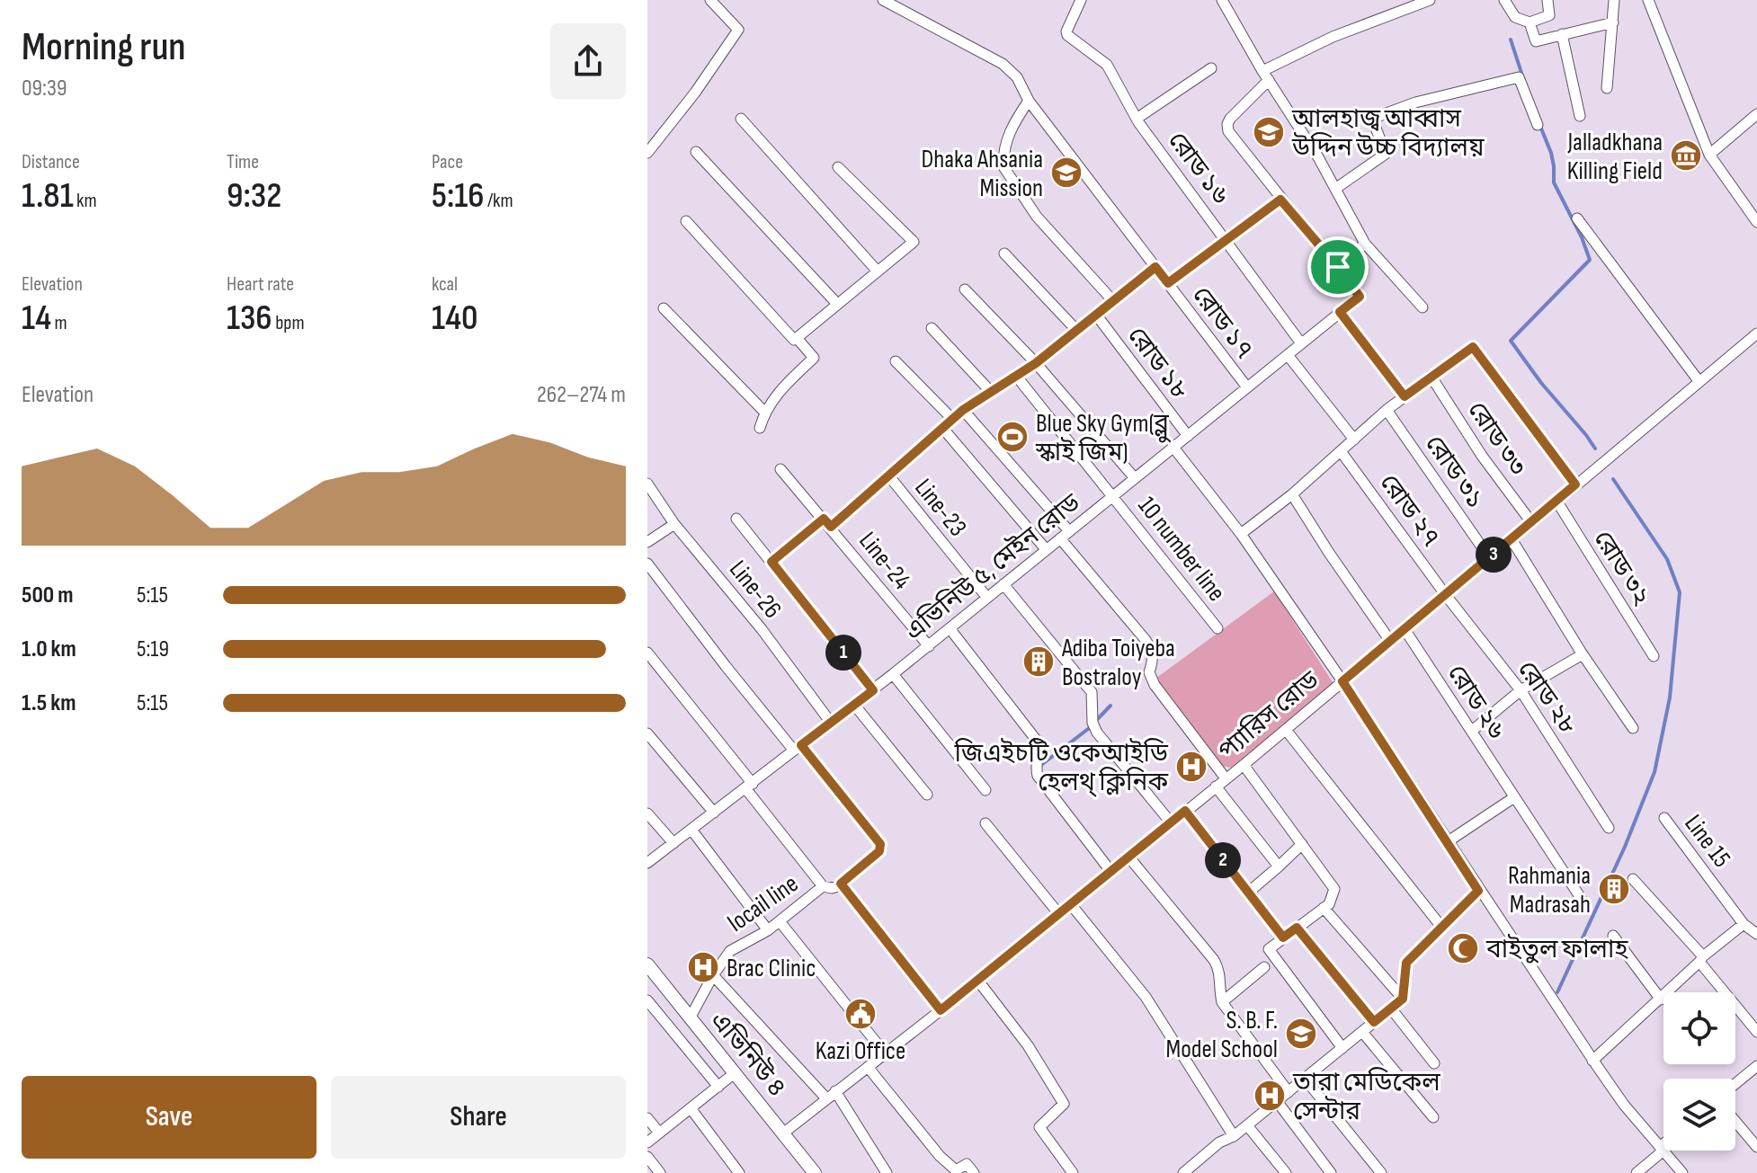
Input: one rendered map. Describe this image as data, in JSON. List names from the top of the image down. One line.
{"streets":{"street":["রোড ১৬","রোড ১৭","রোড ১৮","রোড ৩৩","রোড ৩১","Line-23","রোড ২৭","10 number line","Line-24","এভিনিউ ৫, মেইন রোড","রোড ৩২","Line-26","রোড ২৮","রোড ২৬","প্যারিস রোড","Line 15","locail line","এভিনিউ ৪"]},"crossings":[["রোড ১৬","এভিনিউ ৫, মেইন রোড"],["রোড ১৭","রোড ১৮"],["রোড ১৭","এভিনিউ ৫, মেইন রোড"],["রোড ১৮","এভিনিউ ৫, মেইন রোড"],["রোড ৩৩","প্যারিস রোড"],["রোড ৩১","প্যারিস রোড"],["Line-23","এভিনিউ ৫, মেইন রোড"],["রোড ২৭","রোড ২৮"],["রোড ২৭","প্যারিস রোড"],["10 number line","এভিনিউ ৫, মেইন রোড"],["Line-24","এভিনিউ ৫, মেইন রোড"],["এভিনিউ ৫, মেইন রোড","Line-26"],["এভিনিউ ৫, মেইন রোড","প্যারিস রোড"],["রোড ৩২","প্যারিস রোড"],["রোড ২৮","প্যারিস রোড"],["রোড ২৬","প্যারিস রোড"],["প্যারিস রোড","এভিনিউ ৪"],["locail line","এভিনিউ ৪"]],"places":{"school or university":["আলহাজ্ব আব্বাস উদ্দিন উচ্চ বিদ্যালয়","Dhaka Ahsania Mission","S. B. F. Model School"],"museum":["Jalladkhana Killing Field"],"sports":["Blue Sky Gym(ব্লু স্কাই জিম)"],"building":["Adiba Toiyeba Bostraloy","Rahmania Madrasah"],"hospital":["জিএইচটি ওকেআইডি হেলথ্ ক্লিনিক","Brac Clinic","তারা মেডিকেল সেন্টার"],"mosque":["বাইতুল ফালাহ"],"public building":["Kazi Office"]},"page":{"heading":["Morning run","09:39"],"stats":[["Distance","1.81 km"],["Time","9:32"],["Pace","5:16 /km"],["Elevation","14 m"],["Heart rate","136 bpm"],["kcal","140"]],"chart":["Elevation","262–274 m"],"pins":["3","1","2"],"list":[{"name":"500 m","note":"5:15"},{"name":"1.0 km","note":"5:19"},{"name":"1.5 km","note":"5:15"}],"buttons":["Save","Share"]}}
